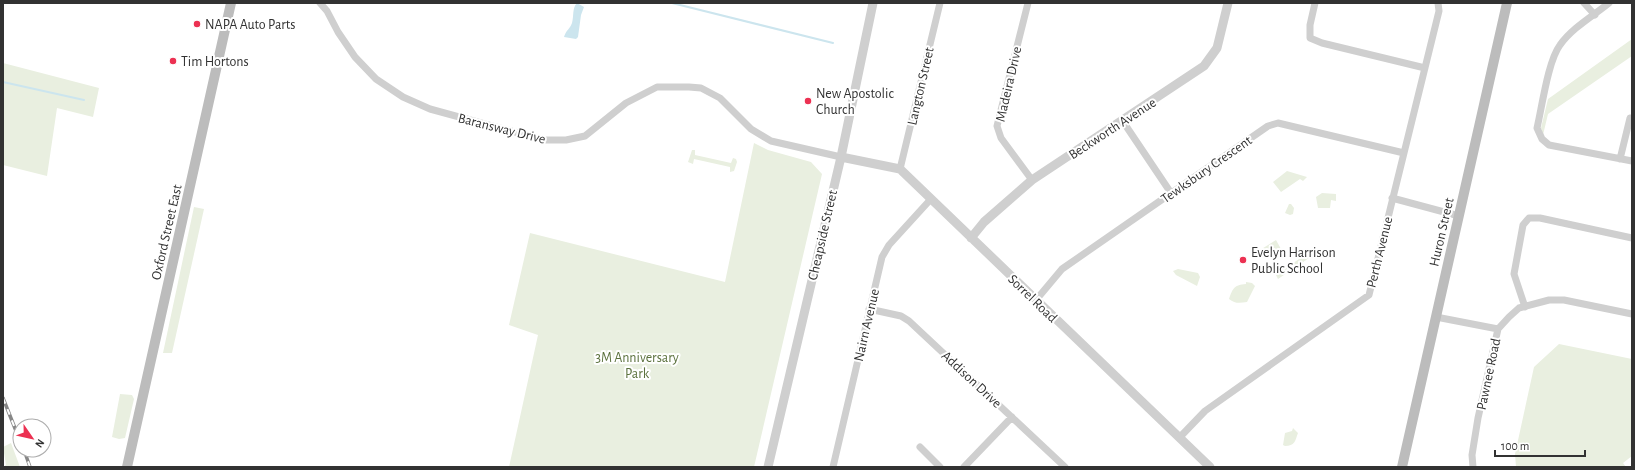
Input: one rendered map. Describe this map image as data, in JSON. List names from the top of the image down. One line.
{"streets":{"main road":["Oxford Street East","Huron Street"],"street":["Madeira Drive","Langton Street","Baransway Drive","Beckworth Avenue","Tewksbury Crescent","Cheapside Street","Perth Avenue","Sorrel Road","Nairn Avenue","Pawnee Road","Addison Drive"]},"crossings":[["Madeira Drive","Beckworth Avenue"],["Langton Street","Sorrel Road"],["Baransway Drive","Cheapside Street"],["Beckworth Avenue","Sorrel Road"],["Tewksbury Crescent","Perth Avenue"],["Tewksbury Crescent","Sorrel Road"],["Perth Avenue","Sorrel Road"],["Sorrel Road","Nairn Avenue"],["Nairn Avenue","Addison Drive"]],"parks":["3M Anniversary Park"],"places":["NAPA Auto Parts","Tim Hortons","New Apostolic Church","Evelyn Harrison Public School"],"scale_bar":"100 m","north":"bottom right"}
